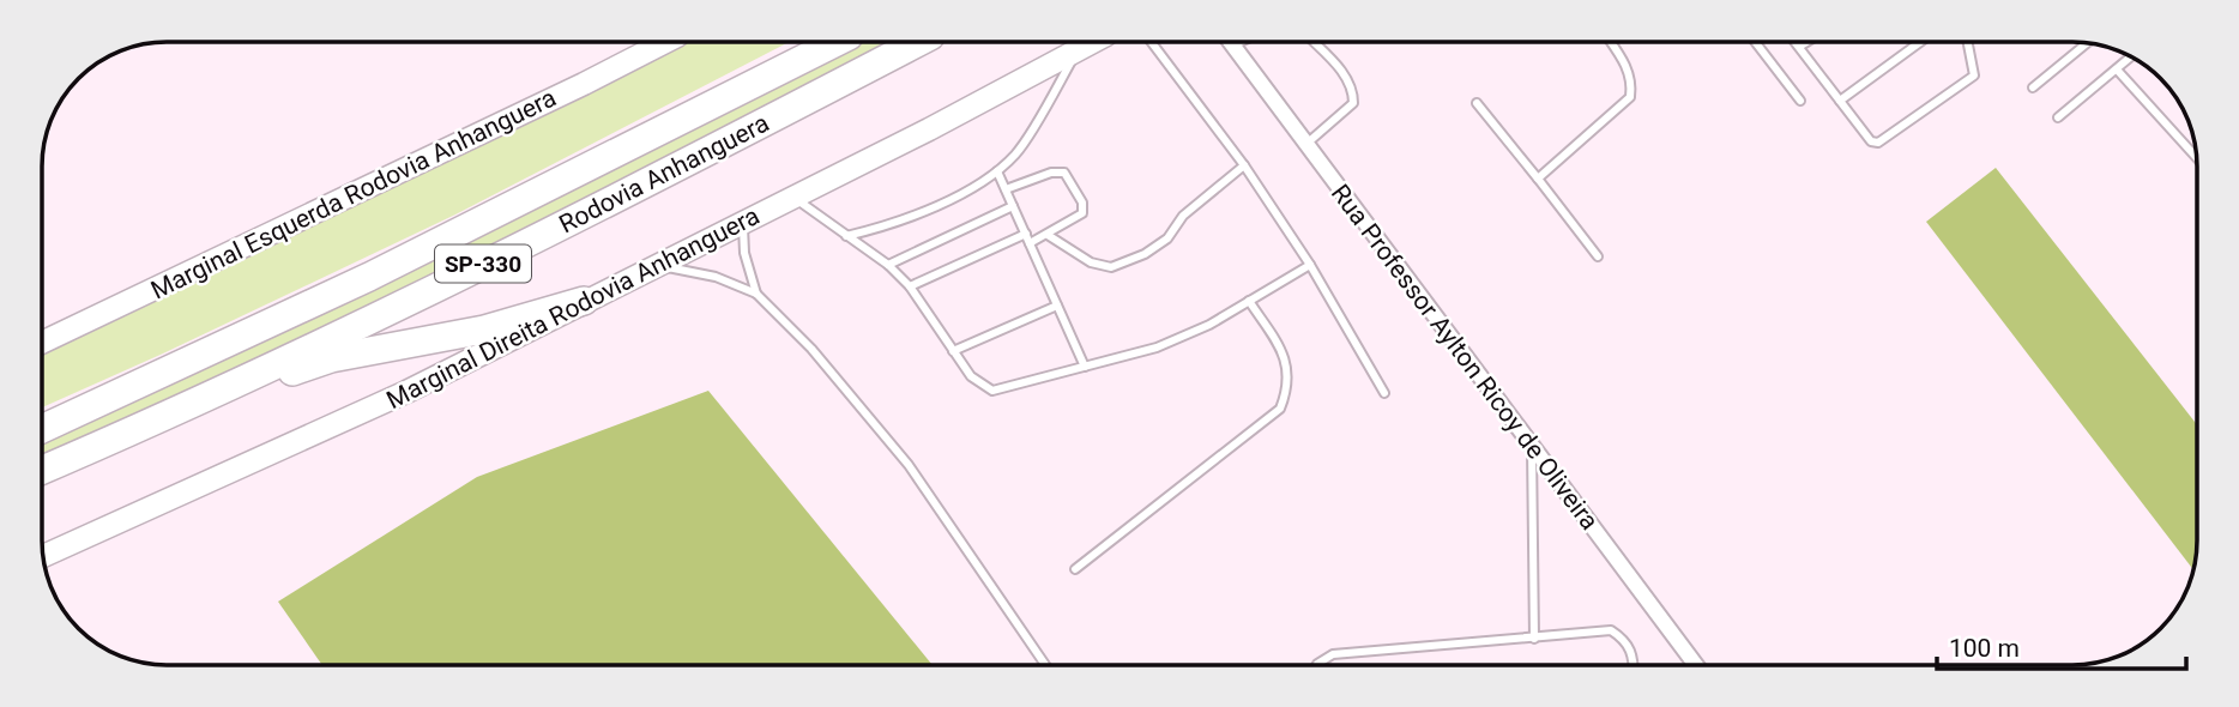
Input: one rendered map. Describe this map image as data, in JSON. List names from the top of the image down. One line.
{"streets":{"highway":["Rodovia Anhanguera","SP-330"],"street":["Marginal Esquerda Rodovia Anhanguera","Marginal Direita Rodovia Anhanguera","Rua Professor Aylton Ricoy de Oliveira"]},"scale_bar":"100 m"}
